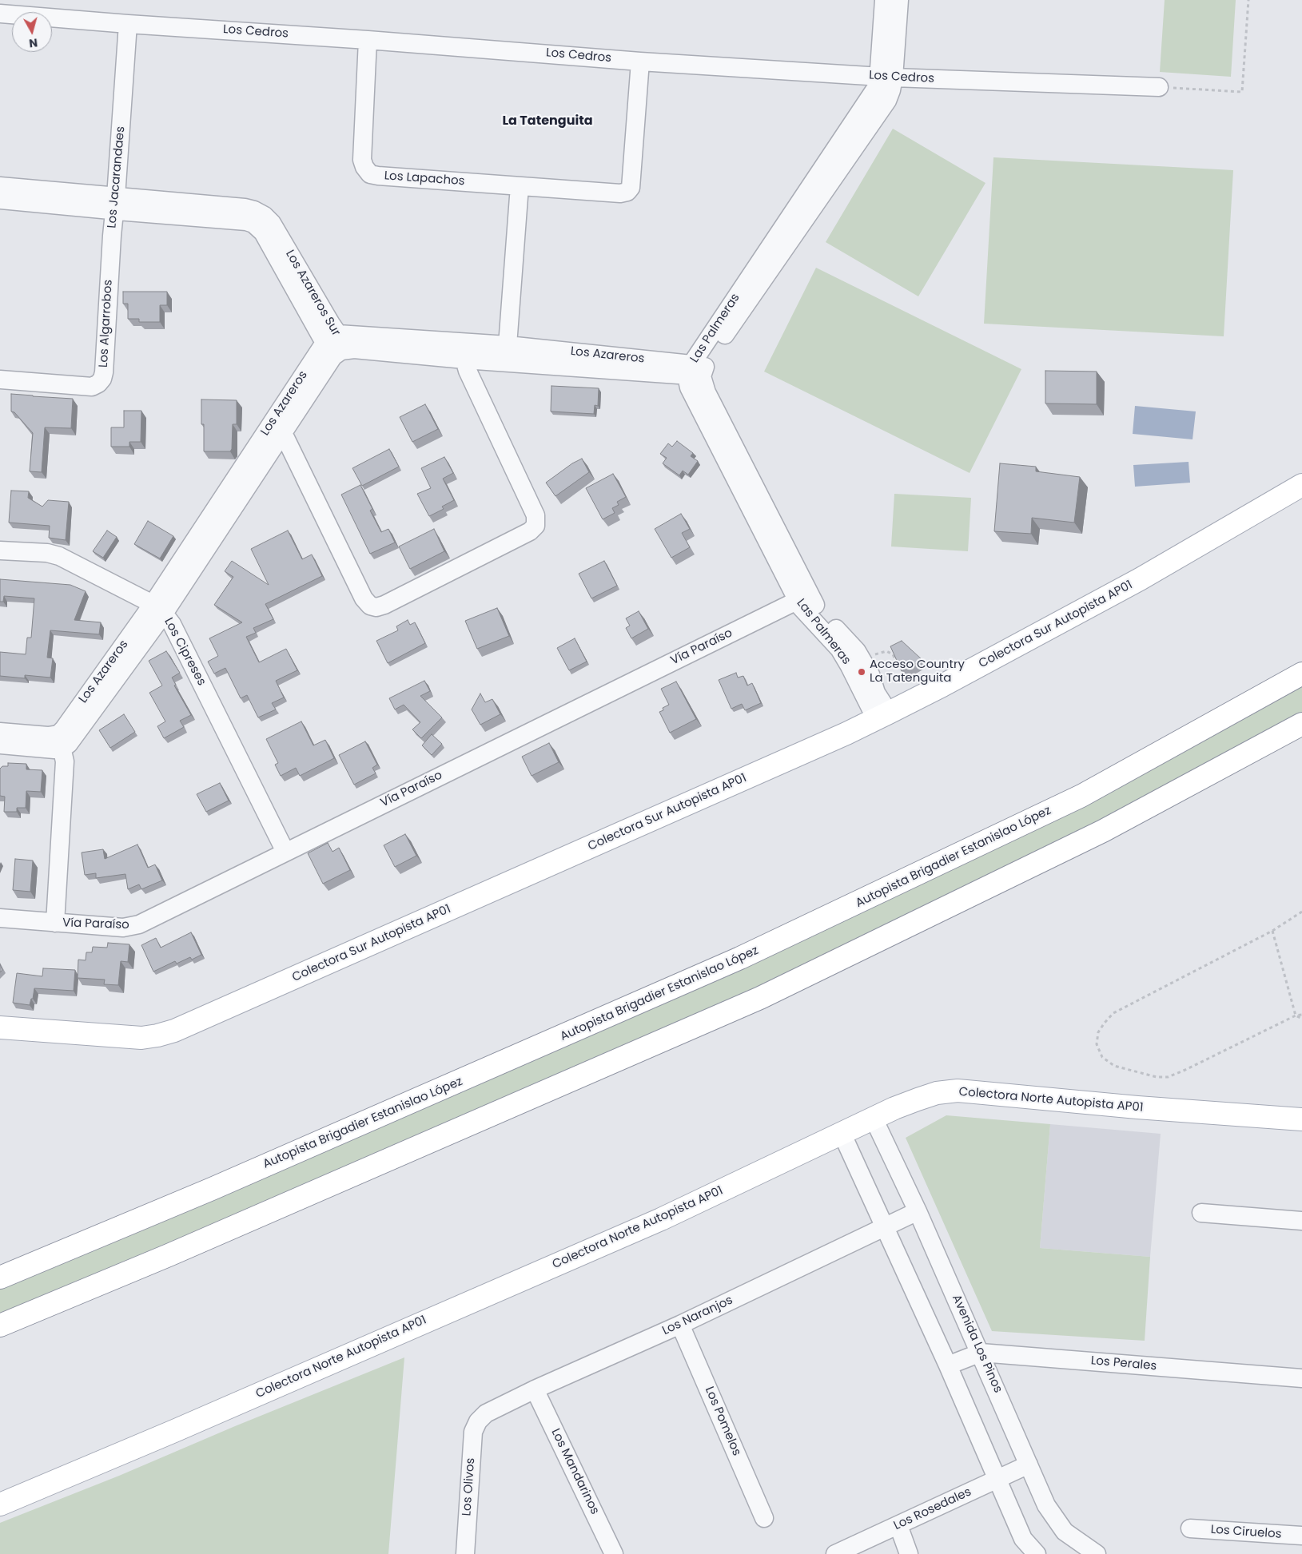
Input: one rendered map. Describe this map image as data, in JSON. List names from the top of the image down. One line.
{"streets":{"main road":["Colectora Sur Autopista AP01","Autopista Brigadier Estanislao López","Colectora Norte Autopista AP01"],"street":["Los Cedros","Los Jacarandaes","Los Lapachos","Los Azareros Sur","Los Algarrobos","Las Palmeras","Los Azareros","Vía Paraíso","Los Cipreses","Los Naranjos","Avenida Los Pinos","Los Perales","Los Pomelos","Los Mandarinos","Los Olivos","Los Rosedales","Los Ciruelos"]},"crossings":[["Los Cedros","Los Jacarandaes"],["Los Cedros","Los Lapachos"],["Los Cedros","Las Palmeras"],["Los Jacarandaes","Los Azareros Sur"],["Los Jacarandaes","Los Algarrobos"],["Los Azareros Sur","Los Azareros"],["Las Palmeras","Los Azareros"],["Las Palmeras","Colectora Sur Autopista AP01"],["Las Palmeras","Vía Paraíso"],["Los Azareros","Los Cipreses"],["Vía Paraíso","Los Cipreses"],["Colectora Norte Autopista AP01","Avenida Los Pinos"],["Los Naranjos","Avenida Los Pinos"],["Los Naranjos","Los Pomelos"],["Los Naranjos","Los Mandarinos"],["Los Naranjos","Los Olivos"],["Avenida Los Pinos","Los Perales"],["Avenida Los Pinos","Los Rosedales"]],"districts":["La Tatenguita"],"places":["Acceso Country La Tatenguita"],"north":"bottom"}
